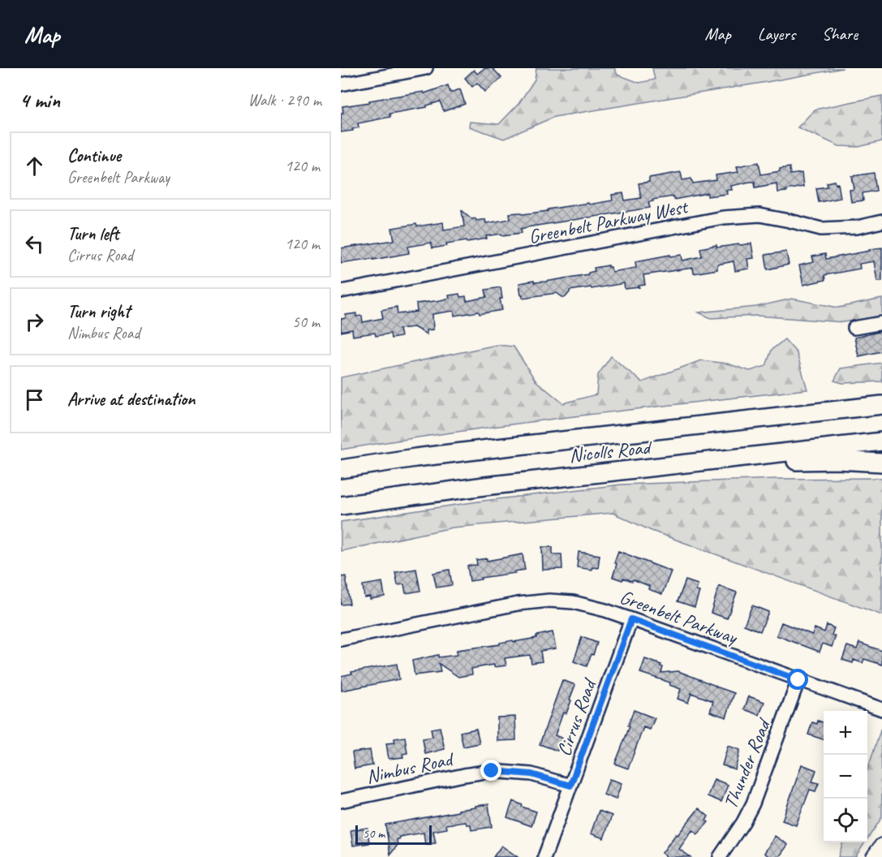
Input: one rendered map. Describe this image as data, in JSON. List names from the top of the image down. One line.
{"streets":{"highway":["Nicolls Road"],"street":["Greenbelt Parkway West","Greenbelt Parkway","Cirrus Road","Thunder Road","Nimbus Road"]},"crossings":[["Greenbelt Parkway","Cirrus Road"],["Greenbelt Parkway","Thunder Road"],["Cirrus Road","Nimbus Road"]],"scale_bar":"50 m","page":{"header":"Map","nav":["Map","Layers","Share"],"heading":["4 min","Walk · 290 m"],"list":[["Continue","Greenbelt Parkway","120 m"],["Turn left","Cirrus Road","120 m"],["Turn right","Nimbus Road","50 m"],"Arrive at destination"],"map_buttons":["+","−"],"scale":"50 m"}}
